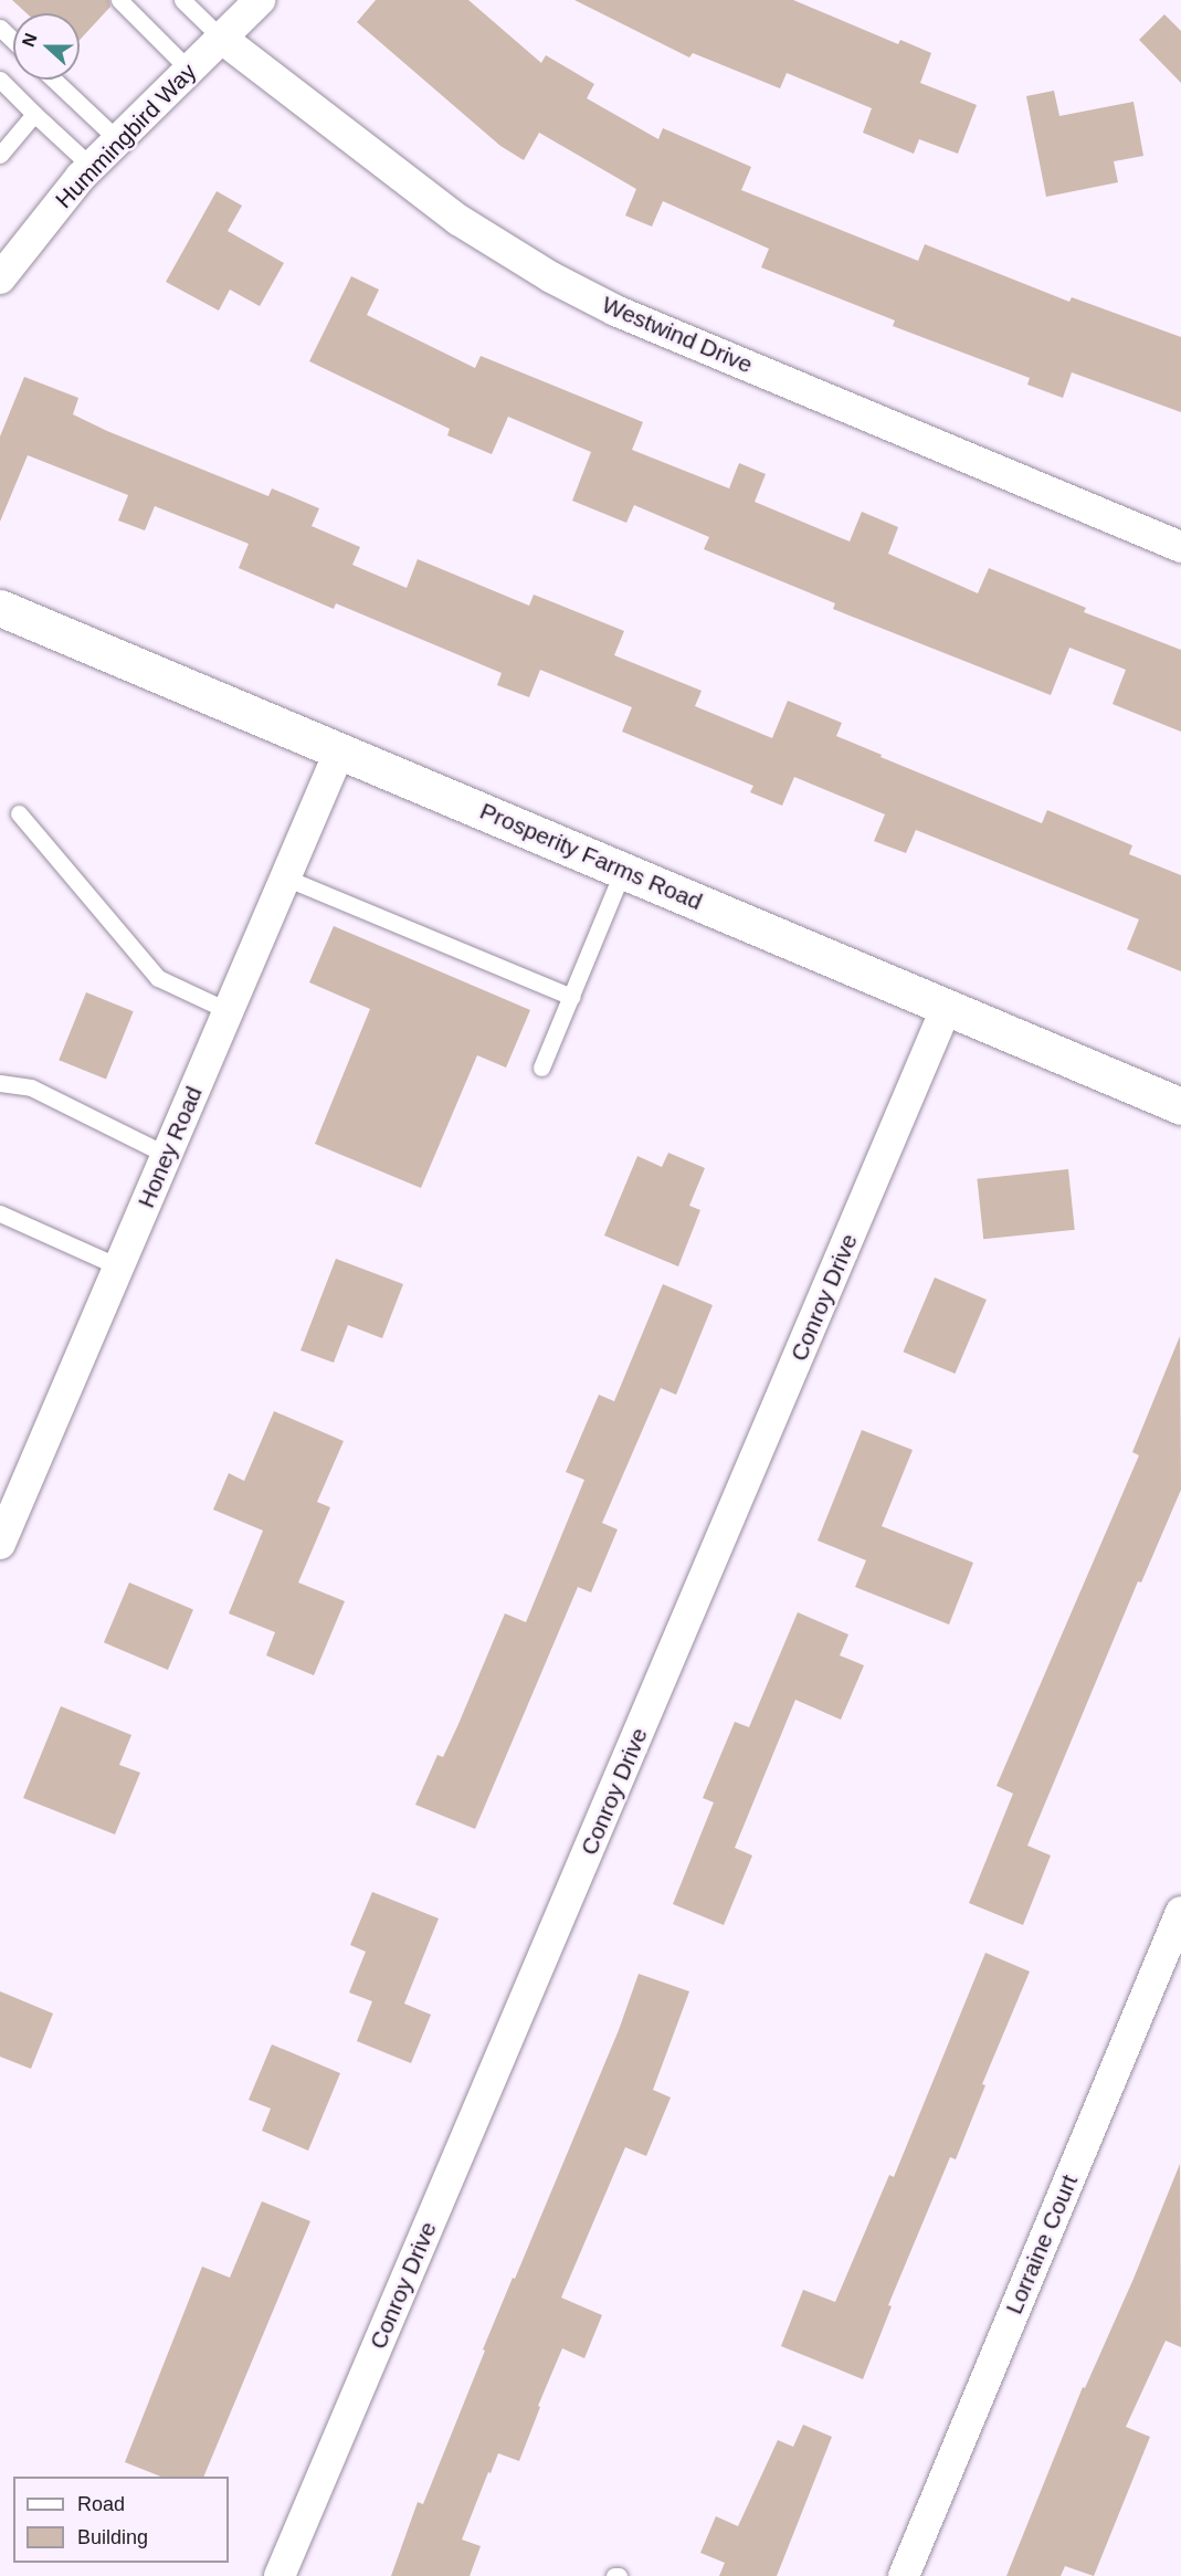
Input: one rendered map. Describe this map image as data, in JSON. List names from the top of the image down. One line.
{"streets":{"street":["Hummingbird Way","Westwind Drive","Prosperity Farms Road","Honey Road","Conroy Drive","Lorraine Court"]},"crossings":[["Hummingbird Way","Westwind Drive"],["Prosperity Farms Road","Honey Road"],["Prosperity Farms Road","Conroy Drive"]],"legend":["Road","Building"],"north":"left"}
